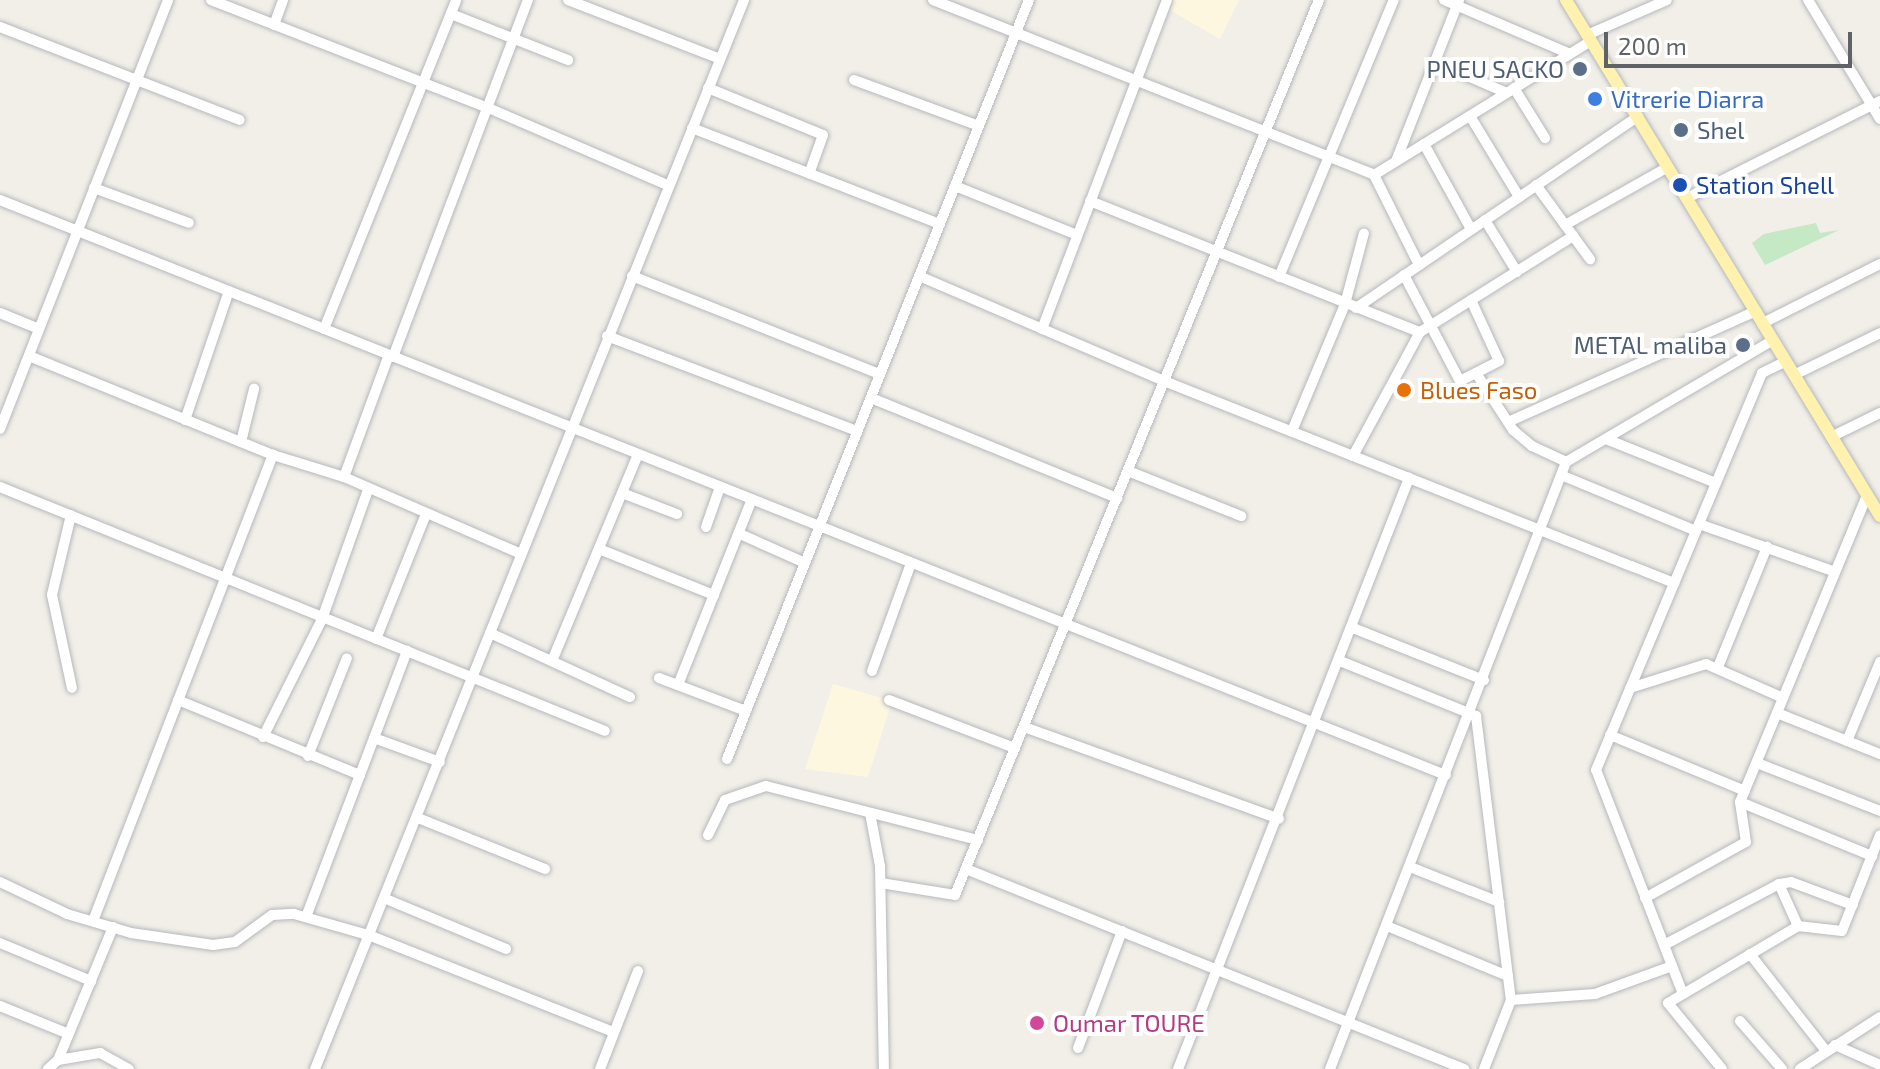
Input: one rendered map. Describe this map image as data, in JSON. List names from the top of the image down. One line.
{"places":["PNEU SACKO","Vitrerie Diarra","Shel","Station Shell","METAL maliba","Blues Faso","Oumar TOURE"],"scale_bar":"200 m"}
